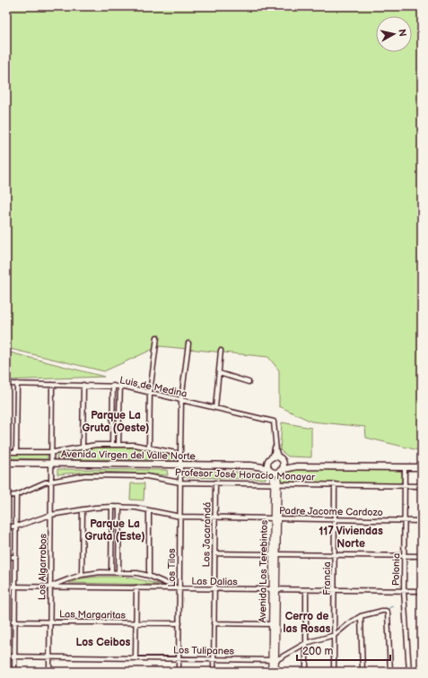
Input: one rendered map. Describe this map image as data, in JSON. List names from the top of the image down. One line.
{"streets":{"main road":["Avenida Virgen del Valle Norte","Avenida Los Terebintos"],"street":["Luis de Medina","Profesor José Horacio Monayar","Padre Jacome Cardozo","Los Jacarandá","Los Algarrobos","Los Tilos","Polonia","Francia","Las Dalias","Las Margaritas","Los Tulipanes"]},"crossings":[["Luis de Medina","Los Algarrobos"],["Luis de Medina","Los Tilos"],["Avenida Virgen del Valle Norte","Los Algarrobos"],["Avenida Virgen del Valle Norte","Los Tilos"],["Avenida Virgen del Valle Norte","Avenida Los Terebintos"],["Profesor José Horacio Monayar","Los Jacarandá"],["Profesor José Horacio Monayar","Los Algarrobos"],["Profesor José Horacio Monayar","Los Tilos"],["Profesor José Horacio Monayar","Polonia"],["Profesor José Horacio Monayar","Avenida Los Terebintos"],["Profesor José Horacio Monayar","Francia"],["Padre Jacome Cardozo","Los Jacarandá"],["Padre Jacome Cardozo","Los Algarrobos"],["Padre Jacome Cardozo","Los Tilos"],["Padre Jacome Cardozo","Polonia"],["Padre Jacome Cardozo","Avenida Los Terebintos"],["Padre Jacome Cardozo","Francia"],["Los Jacarandá","Las Dalias"],["Los Jacarandá","Los Tulipanes"],["Los Algarrobos","Las Dalias"],["Los Algarrobos","Las Margaritas"],["Los Algarrobos","Los Tulipanes"],["Los Tilos","Las Dalias"],["Los Tilos","Las Margaritas"],["Los Tilos","Los Tulipanes"],["Polonia","Las Dalias"],["Avenida Los Terebintos","Las Dalias"],["Avenida Los Terebintos","Los Tulipanes"],["Francia","Las Dalias"]],"districts":["Parque La Gruta (Oeste)","Parque La Gruta (Este)","117 Viviendas Norte","Cerro de las Rosas","Los Ceibos"],"scale_bar":"200 m","north":"right"}
